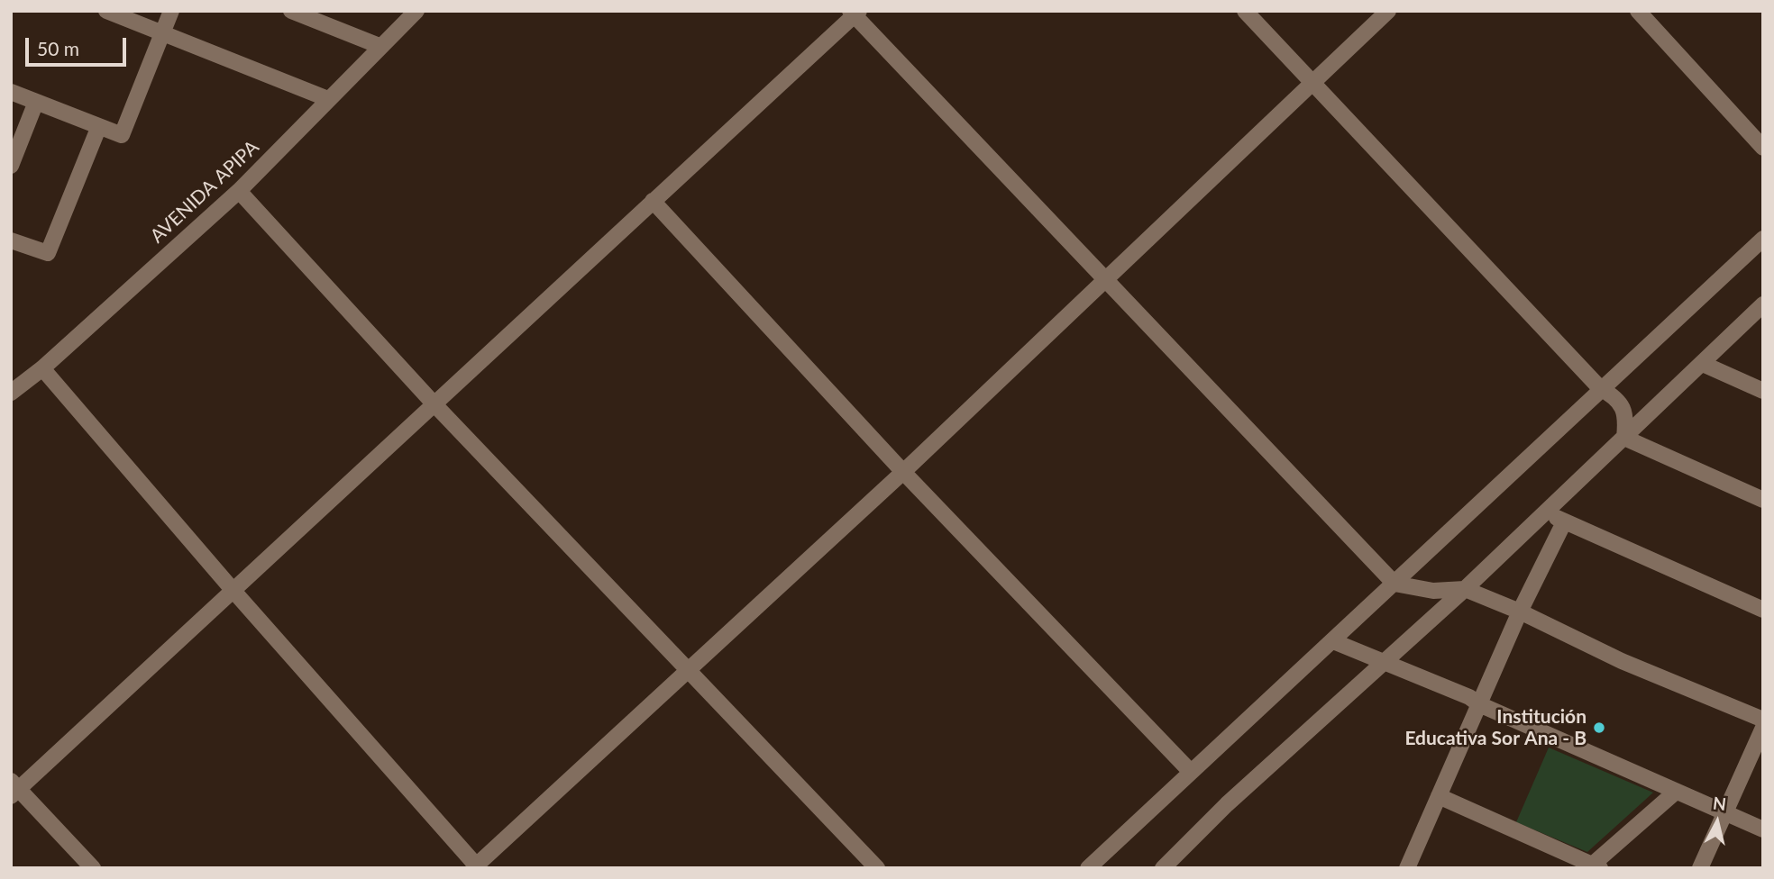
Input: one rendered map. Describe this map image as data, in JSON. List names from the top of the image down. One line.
{"streets":{"street":["AVENIDA APIPA"]},"places":["Institución Educativa Sor Ana - B"],"scale_bar":"50 m","north":"top"}
